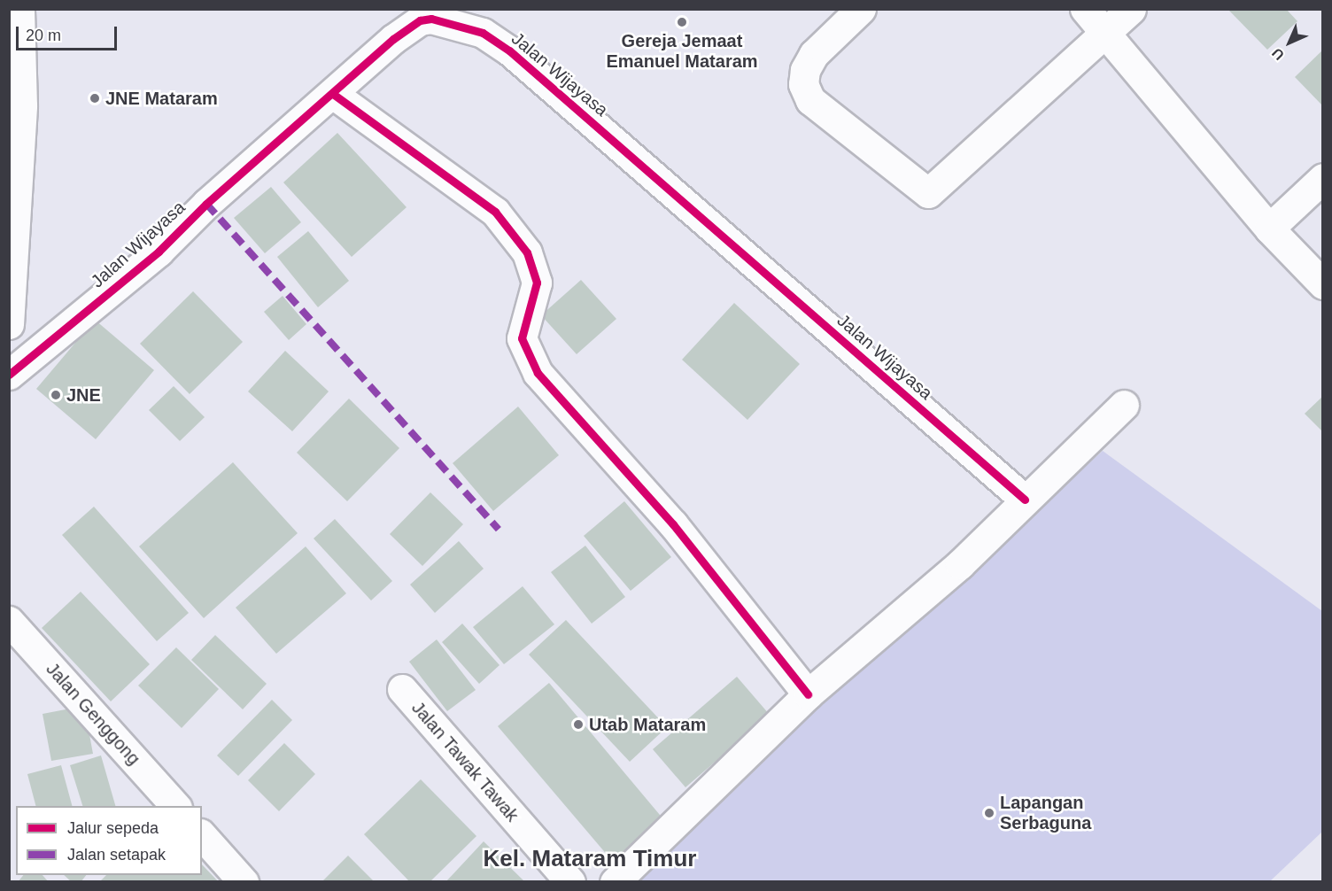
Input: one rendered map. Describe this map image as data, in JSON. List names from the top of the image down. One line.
{"streets":{"street":["Jalan Wijayasa","Jalan Genggong","Jalan Tawak Tawak"]},"districts":["Kel. Mataram Timur"],"places":["Gereja Jemaat Emanuel Mataram","JNE Mataram","JNE","Utab Mataram","Lapangan Serbaguna"],"legend":["Jalur sepeda","Jalan setapak"],"scale_bar":"20 m","north":"bottom left"}
